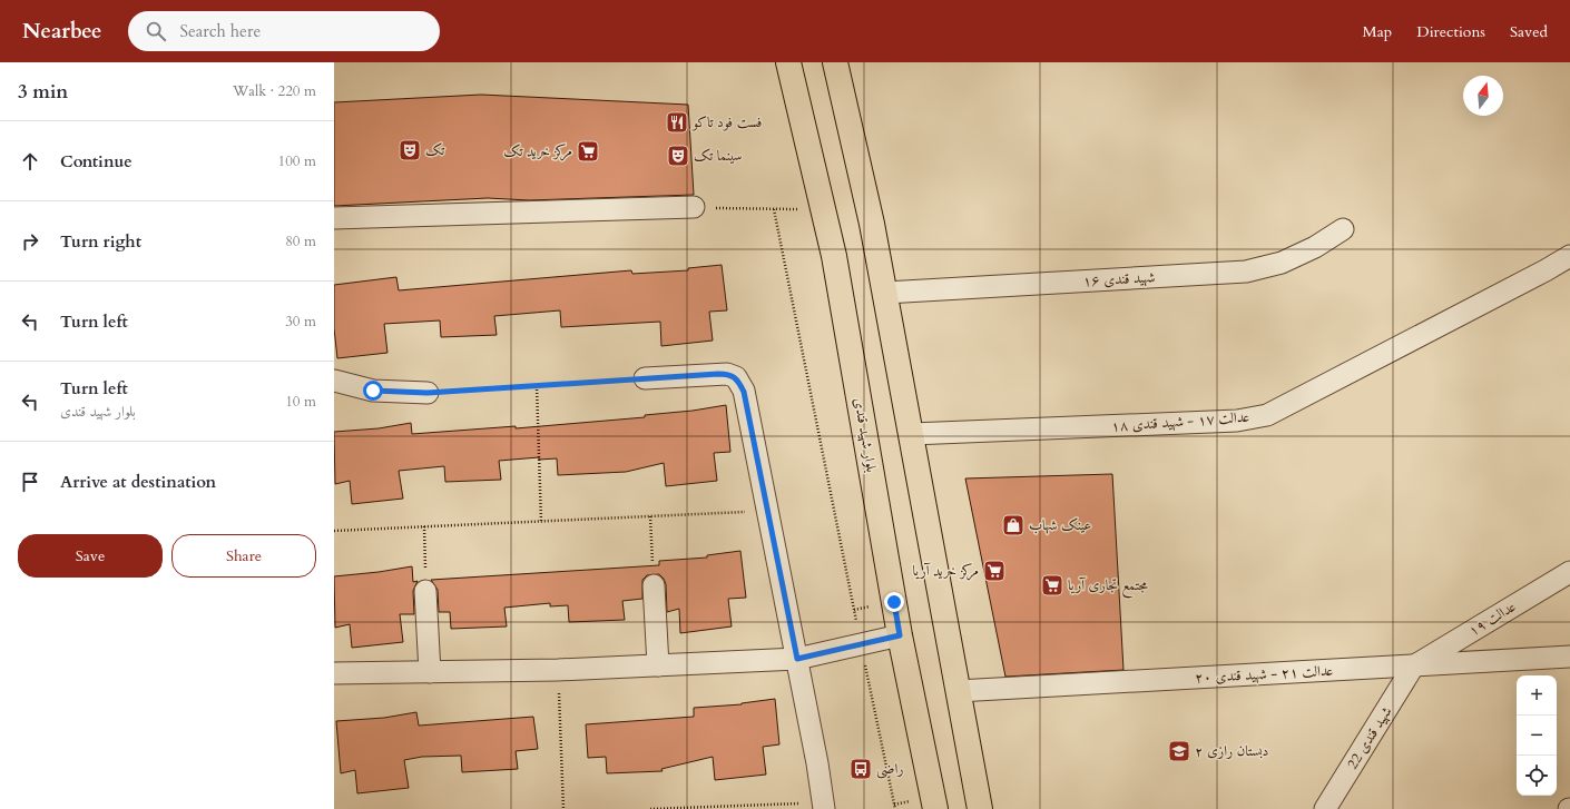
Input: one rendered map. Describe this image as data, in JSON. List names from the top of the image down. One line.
{"streets":{"main road":["بلوار شهید قندی"],"street":["شهید قندی ۱۶","عدالت ۱۷ - شهید قندی ۱۸","عدالت ۱۹","عدالت ۲۱ - شهید قندی ۲۰","شهید قندی 22"]},"crossings":[["عدالت ۱۹","عدالت ۲۱ - شهید قندی ۲۰"],["عدالت ۱۹","شهید قندی 22"],["عدالت ۲۱ - شهید قندی ۲۰","شهید قندی 22"]],"places":{"restaurant":["فست فود تاکو"],"theatre":["تک","سینما تک"],"supermarket":["مرکز خرید تک","مرکز خرید آریا","مجتمع تجاری آریا"],"shop":["عینک شهاب"],"school or university":["دبستان رازی ۲"],"bus stop":["راضی"]},"north":"top","page":{"header":"Nearbee","search":"Search here","nav":["Map","Directions","Saved"],"heading":["3 min","Walk · 220 m"],"list":[["Continue","100 m"],["Turn right","80 m"],["Turn left","30 m"],["Turn left","بلوار شهید قندی","10 m"],"Arrive at destination"],"buttons":["Save","Share"],"map_buttons":["+","−"]}}
